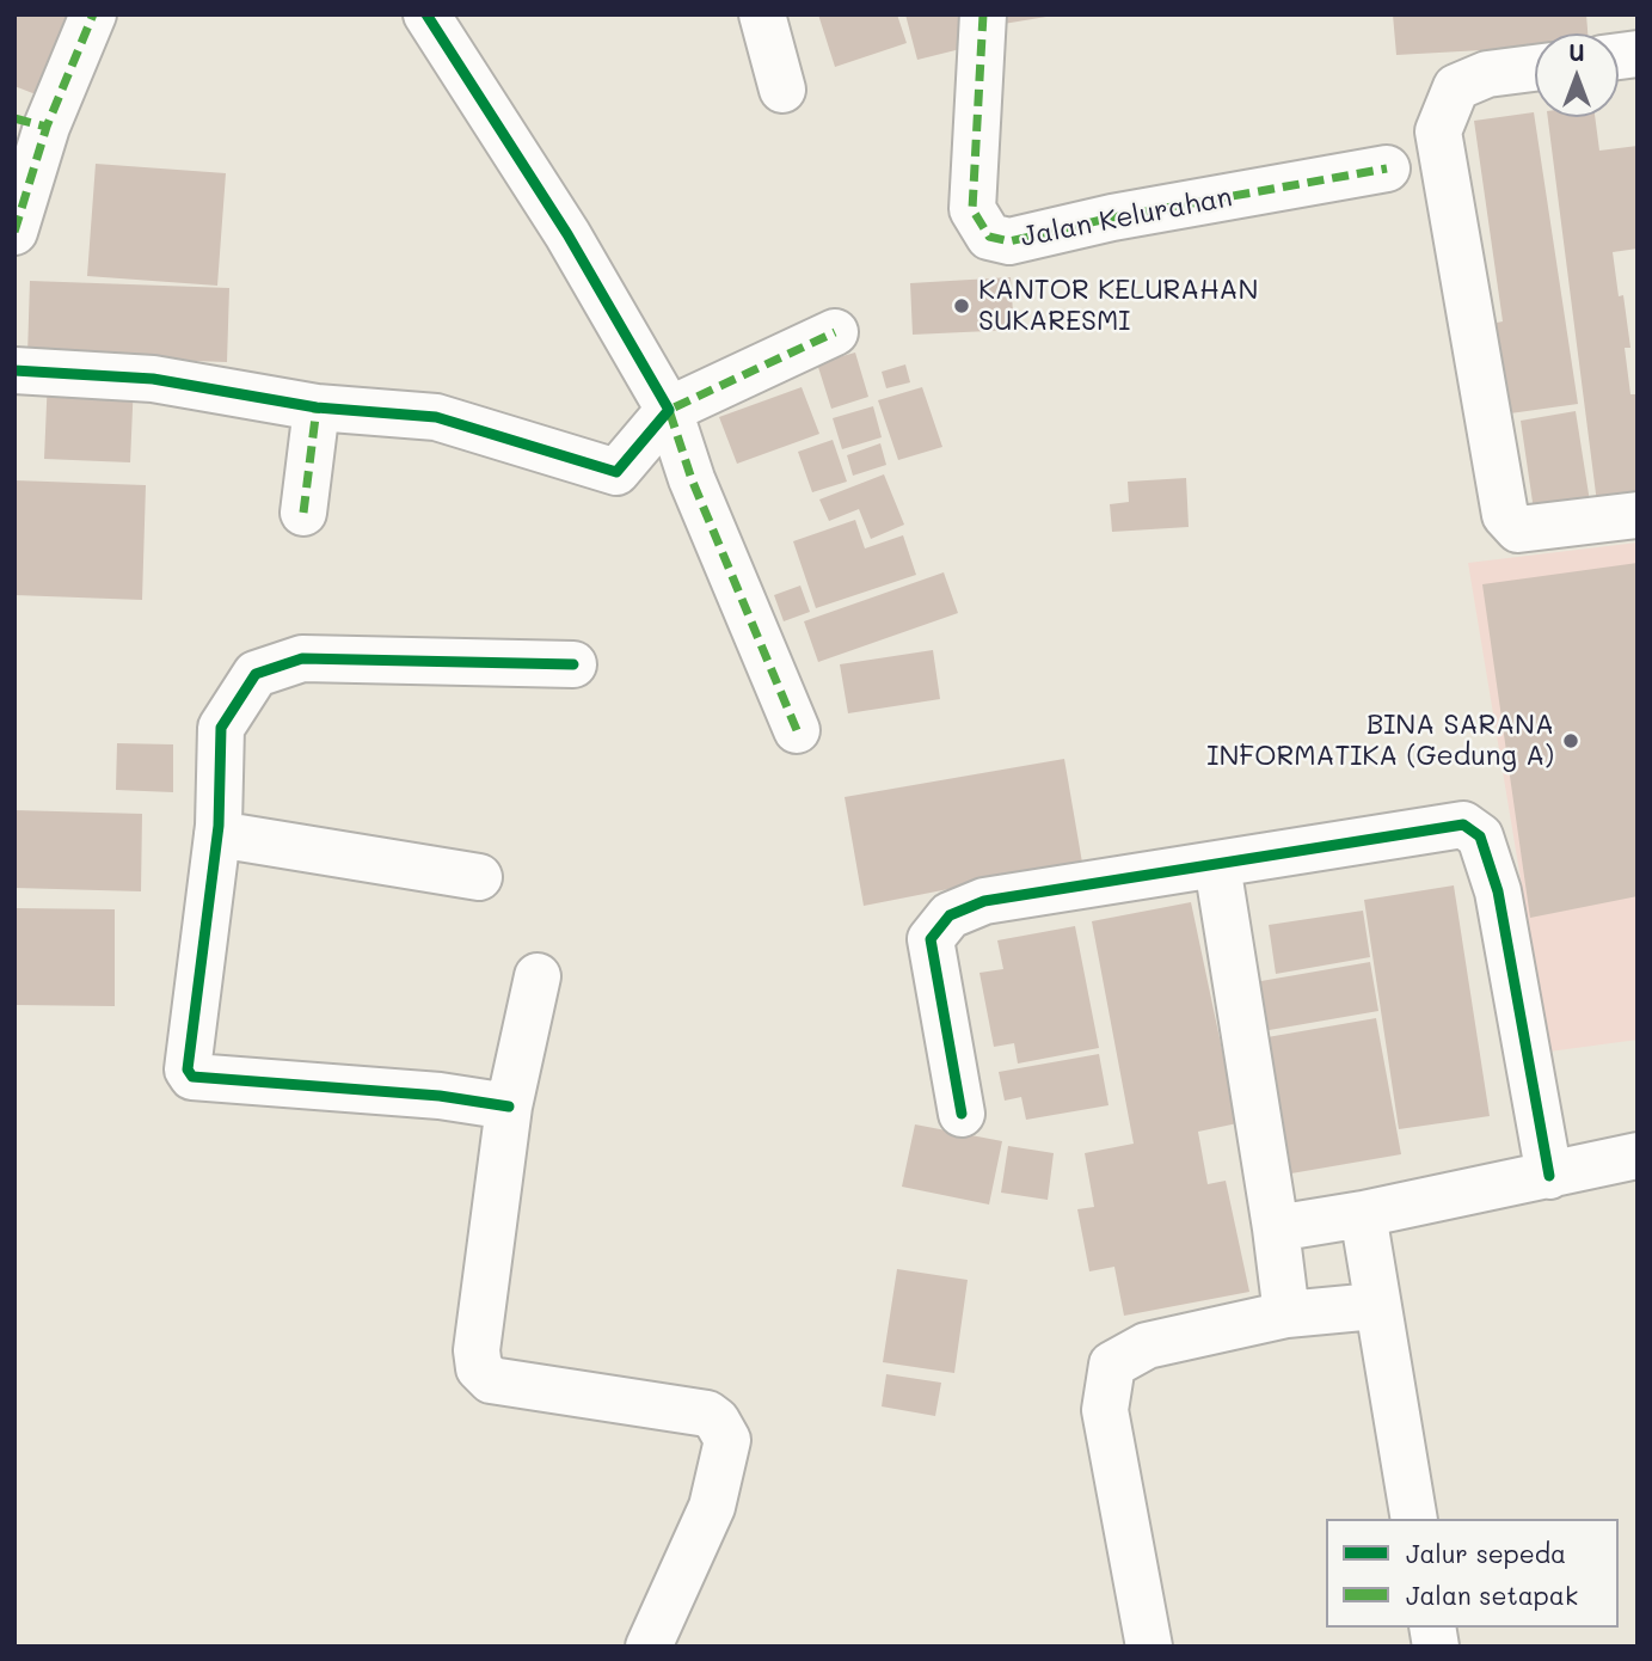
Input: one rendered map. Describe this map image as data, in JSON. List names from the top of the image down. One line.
{"streets":{"street":["Jalan Kelurahan"]},"places":["KANTOR KELURAHAN SUKARESMI","BINA SARANA INFORMATIKA (Gedung A)"],"legend":["Jalur sepeda","Jalan setapak"],"north":"top"}
